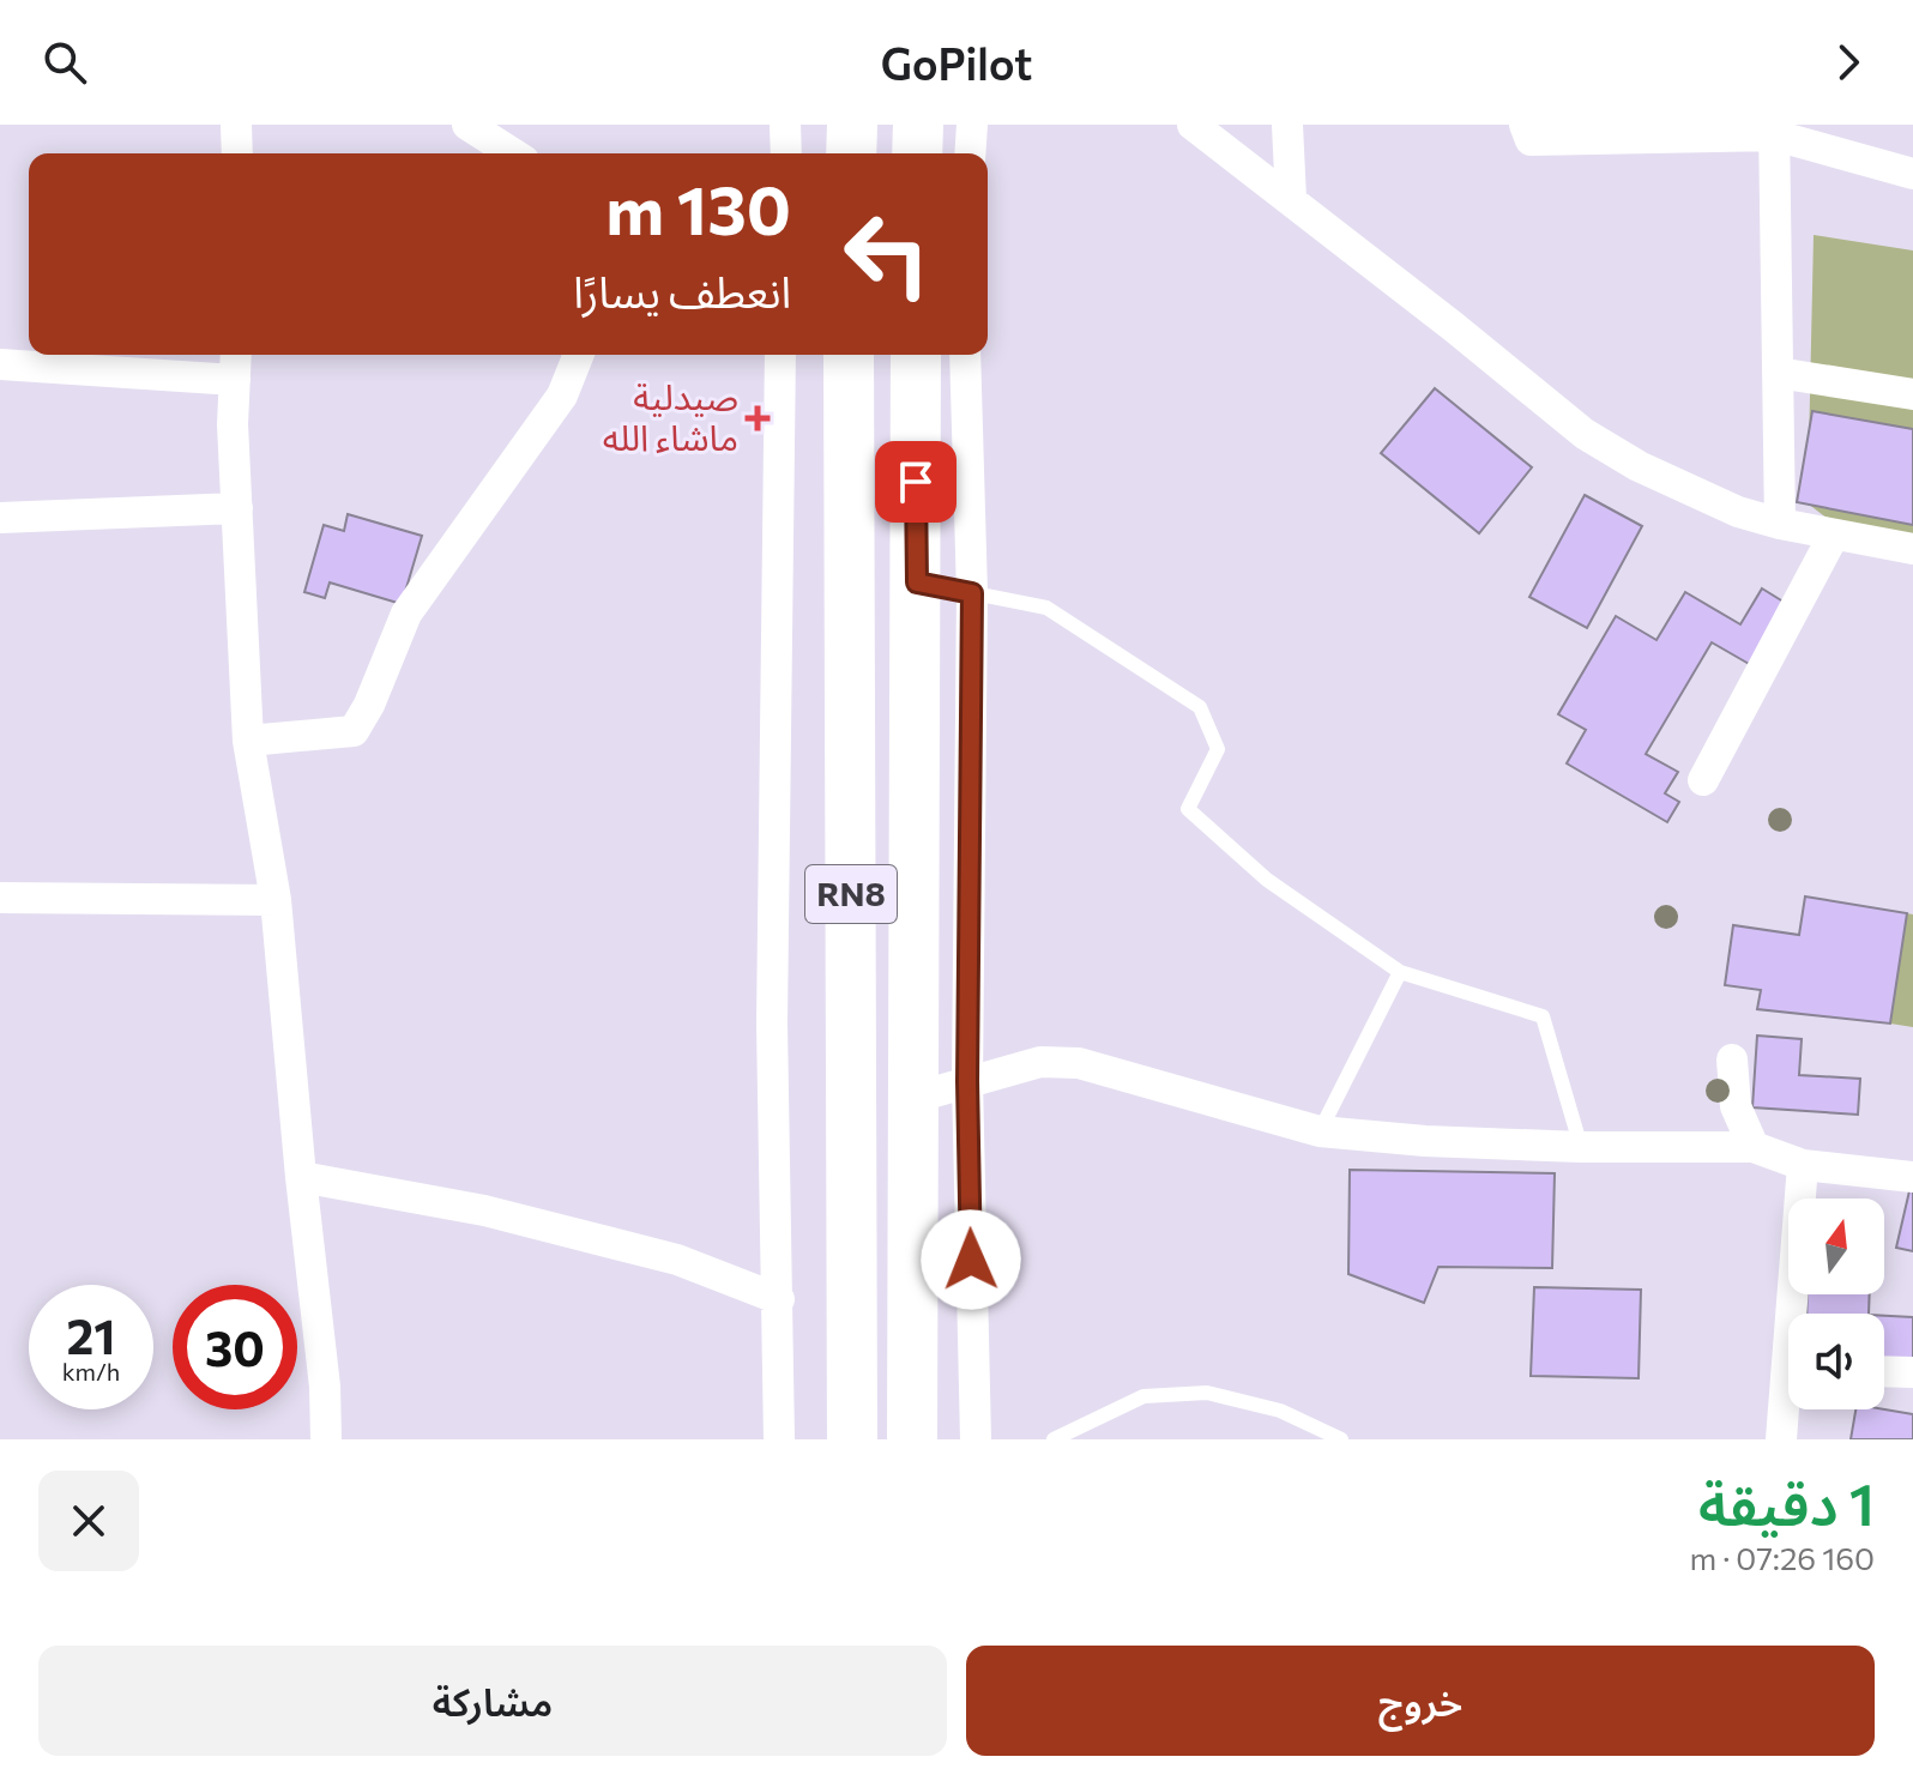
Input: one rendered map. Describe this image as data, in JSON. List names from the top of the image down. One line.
{"streets":{"highway":["RN8"]},"places":{"health":["صيدلية ماشاء الله"]},"north":"top","page":{"header":"GoPilot","turn":["130 m","انعطف يسارًا"],"speed":"21 km/h","limit":"30","heading":["1 دقيقة","160 m · 07:26"],"buttons":["خروج","مشاركة"]}}
